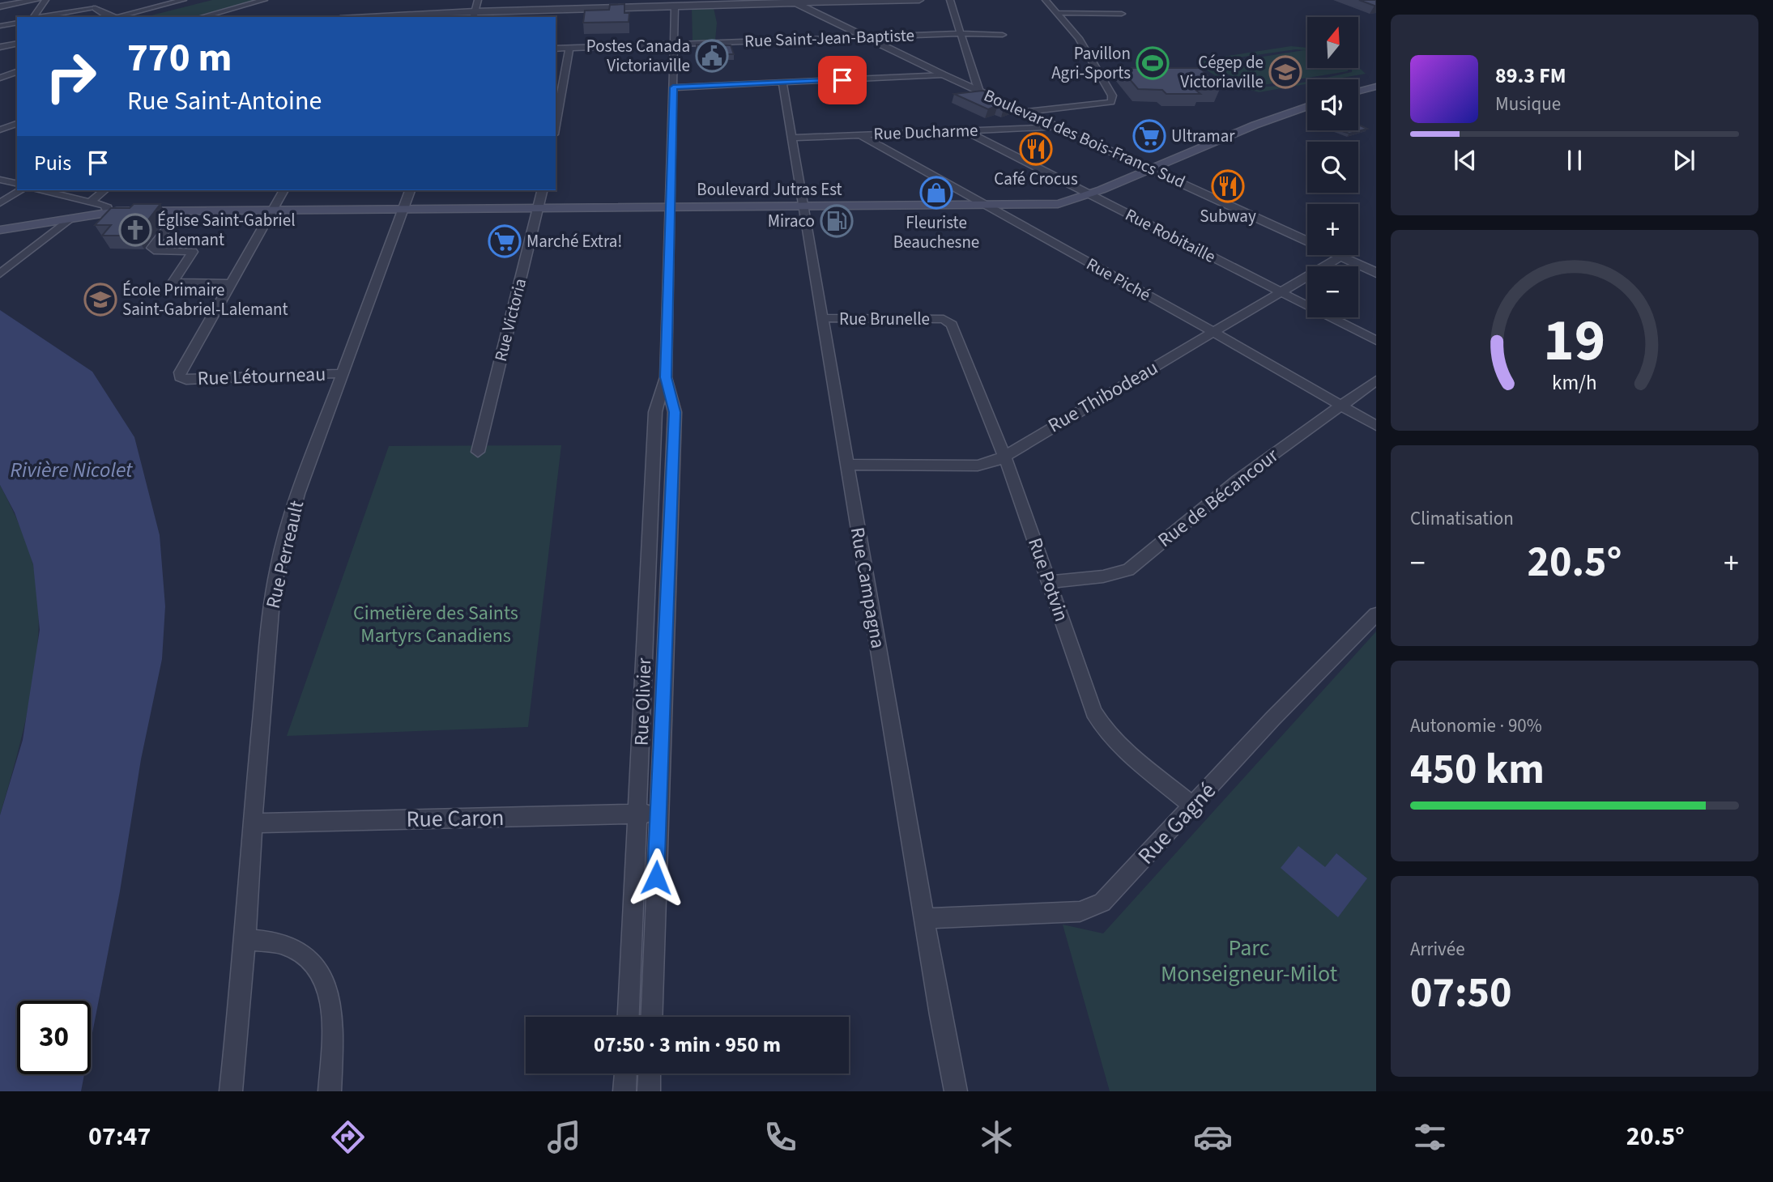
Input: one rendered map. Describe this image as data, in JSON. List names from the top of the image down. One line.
{"streets":{"main road":["Boulevard Jutras Est"],"street":["Rue Saint-Jean-Baptiste","Rue Ducharme","Boulevard des Bois-Francs Sud","Rue Robitaille","Rue Piché","Rue Brunelle","Rue Victoria","Rue Létourneau","Rue Thibodeau","Rue de Bécancour","Rue Perreault","Rue Potvin","Rue Campagna","Rue Olivier","Rue Caron","Rue Gagné"]},"crossings":[["Rue Saint-Jean-Baptiste","Boulevard des Bois-Francs Sud"],["Rue Saint-Jean-Baptiste","Rue Olivier"],["Rue Ducharme","Boulevard des Bois-Francs Sud"],["Rue Ducharme","Rue Robitaille"],["Rue Ducharme","Rue Piché"],["Rue Ducharme","Rue Campagna"],["Boulevard des Bois-Francs Sud","Boulevard Jutras Est"],["Boulevard des Bois-Francs Sud","Rue Thibodeau"],["Boulevard Jutras Est","Rue Robitaille"],["Boulevard Jutras Est","Rue Piché"],["Boulevard Jutras Est","Rue Victoria"],["Boulevard Jutras Est","Rue Perreault"],["Boulevard Jutras Est","Rue Campagna"],["Boulevard Jutras Est","Rue Olivier"],["Rue Robitaille","Rue Thibodeau"],["Rue Piché","Rue Thibodeau"],["Rue Piché","Rue de Bécancour"],["Rue Brunelle","Rue Potvin"],["Rue Brunelle","Rue Campagna"],["Rue Létourneau","Rue Perreault"],["Rue Thibodeau","Rue Potvin"],["Rue Thibodeau","Rue Campagna"],["Rue de Bécancour","Rue Potvin"],["Rue Perreault","Rue Caron"],["Rue Potvin","Rue Gagné"],["Rue Campagna","Rue Gagné"],["Rue Olivier","Rue Caron"]],"water":["Rivière Nicolet"],"parks":["Cimetière des Saints Martyrs Canadiens","Parc Monseigneur-Milot"],"places":{"public building":["Postes Canada Victoriaville"],"sports":["Pavillon Agri-Sports"],"school or university":["Cégep de Victoriaville","École Primaire Saint-Gabriel-Lalemant"],"supermarket":["Ultramar","Marché Extra!"],"restaurant":["Café Crocus","Subway"],"shop":["Fleuriste Beauchesne"],"fuel station":["Miraco"],"church":["Église Saint-Gabriel Lalemant"]},"north":"top","page":{"map_buttons":["+","−"],"turn":["770 m","Rue Saint-Antoine"],"song":["89.3 FM","Musique"],"then":"Puis","tile":["Climatisation",["Autonomie · 90%","450 km"],["Arrivée","07:50"]],"heat":["−","20.5°","+"],"limit":"30","trip":"07:50 · 3 min · 950 m","tabs":["07:47","20.5°"],"gauge":["19","km/h"]}}
